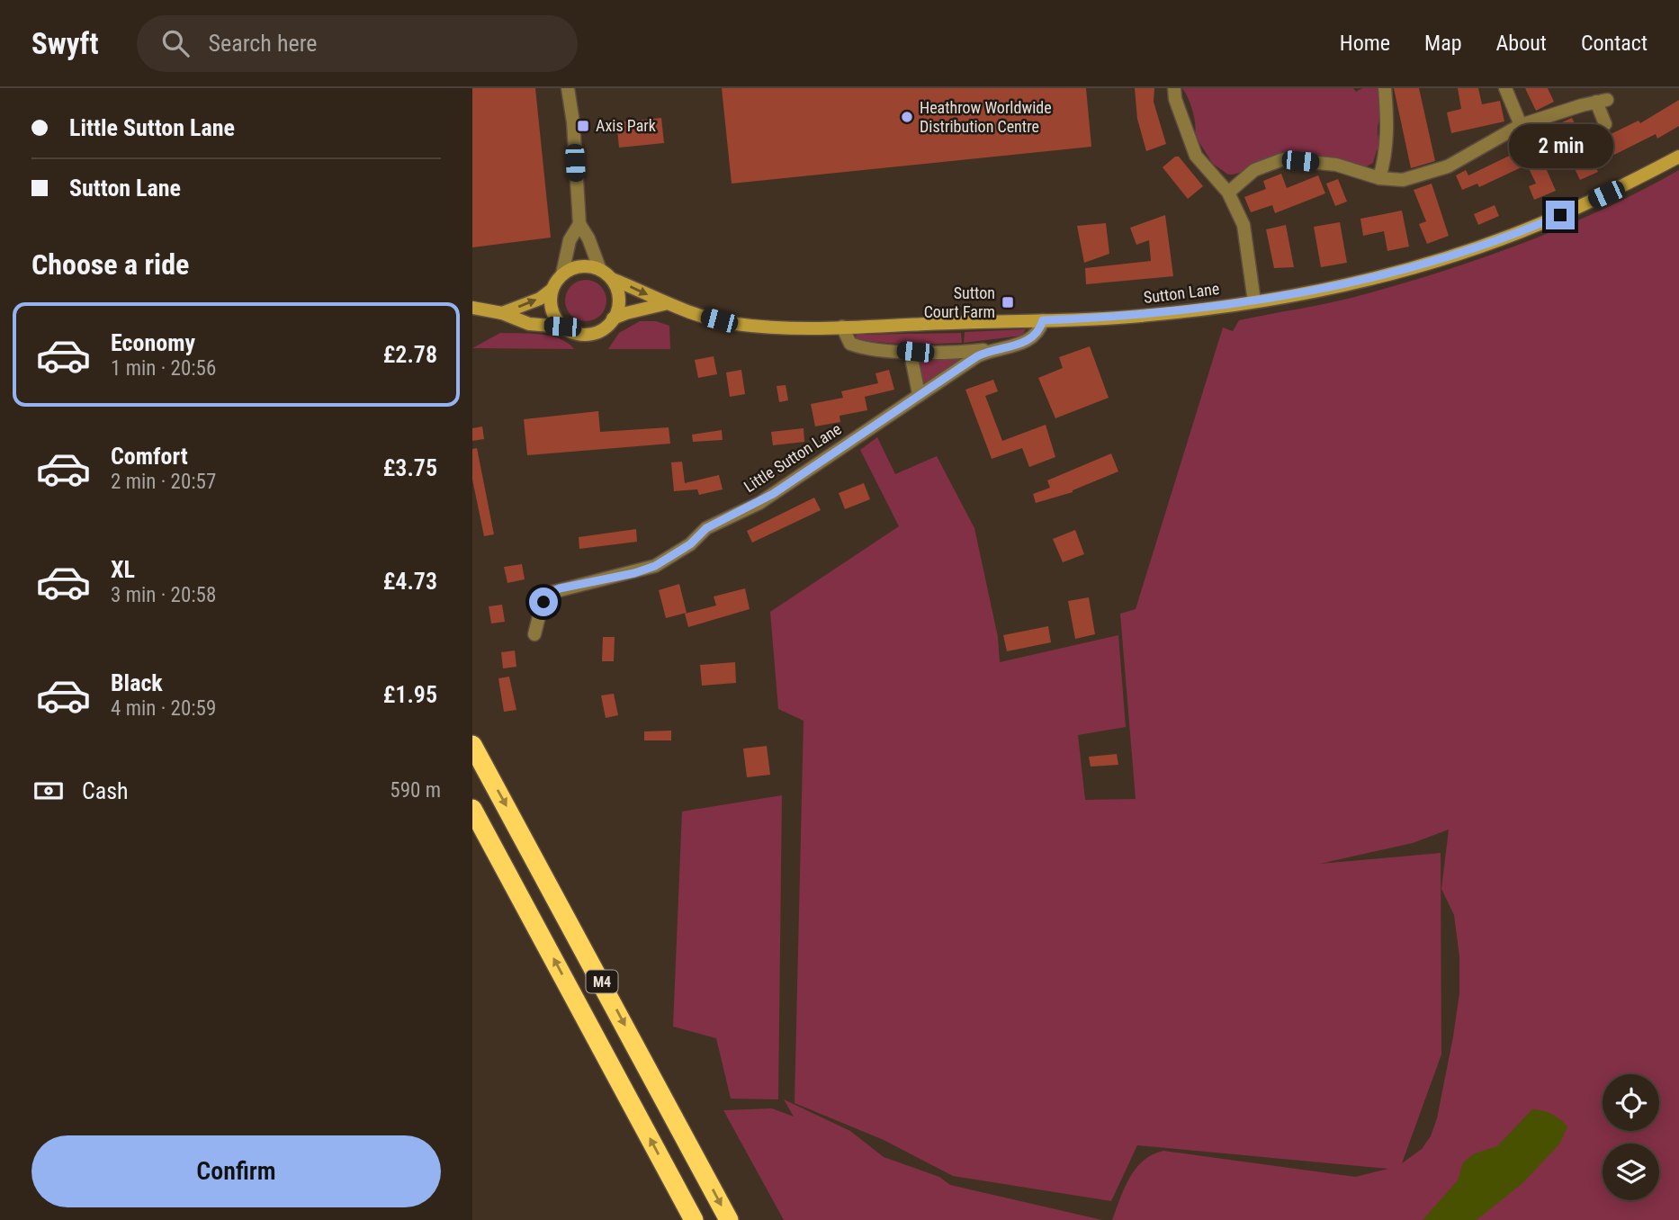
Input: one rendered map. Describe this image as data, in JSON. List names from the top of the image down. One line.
{"streets":{"highway":["M4"],"street":["Sutton Lane","Little Sutton Lane"]},"crossings":[["Sutton Lane","Little Sutton Lane"]],"places":{"other":["Heathrow Worldwide Distribution Centre"],"transit":["Axis Park","Sutton Court Farm"]},"page":{"header":"Swyft","search":"Search here","nav":["Home","Map","About","Contact"],"banner":["Little Sutton Lane","Sutton Lane"],"bubble":"2 min","heading":"Choose a ride","list":[{"name":"Economy","note":"1 min · 20:56","value":"£2.78"},{"name":"Comfort","note":"2 min · 20:57","value":"£3.75"},{"name":"XL","note":"3 min · 20:58","value":"£4.73"},{"name":"Black","note":"4 min · 20:59","value":"£1.95"}],"pay":["Cash","590 m"],"buttons":"Confirm"}}
